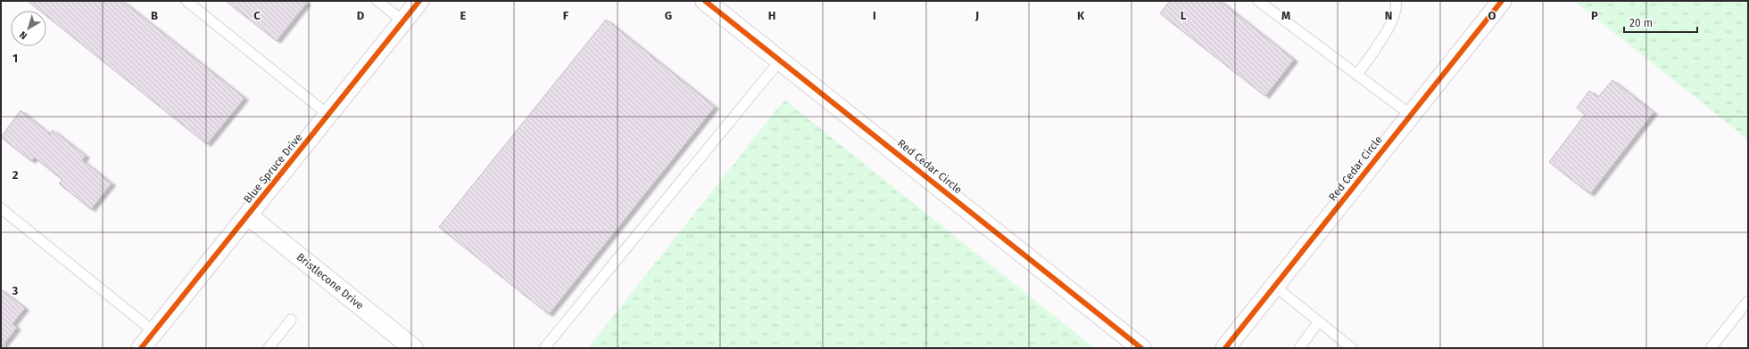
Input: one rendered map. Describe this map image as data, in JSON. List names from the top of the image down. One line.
{"streets":{"street":["Red Cedar Circle","Blue Spruce Drive","Bristlecone Drive"]},"crossings":[["Blue Spruce Drive","Bristlecone Drive"]],"scale_bar":"20 m","north":"bottom left","grid":{"columns":["B","C","D","E","F","G","H","I","J","K","L","M","N","O","P"],"rows":["1","2","3"]}}
